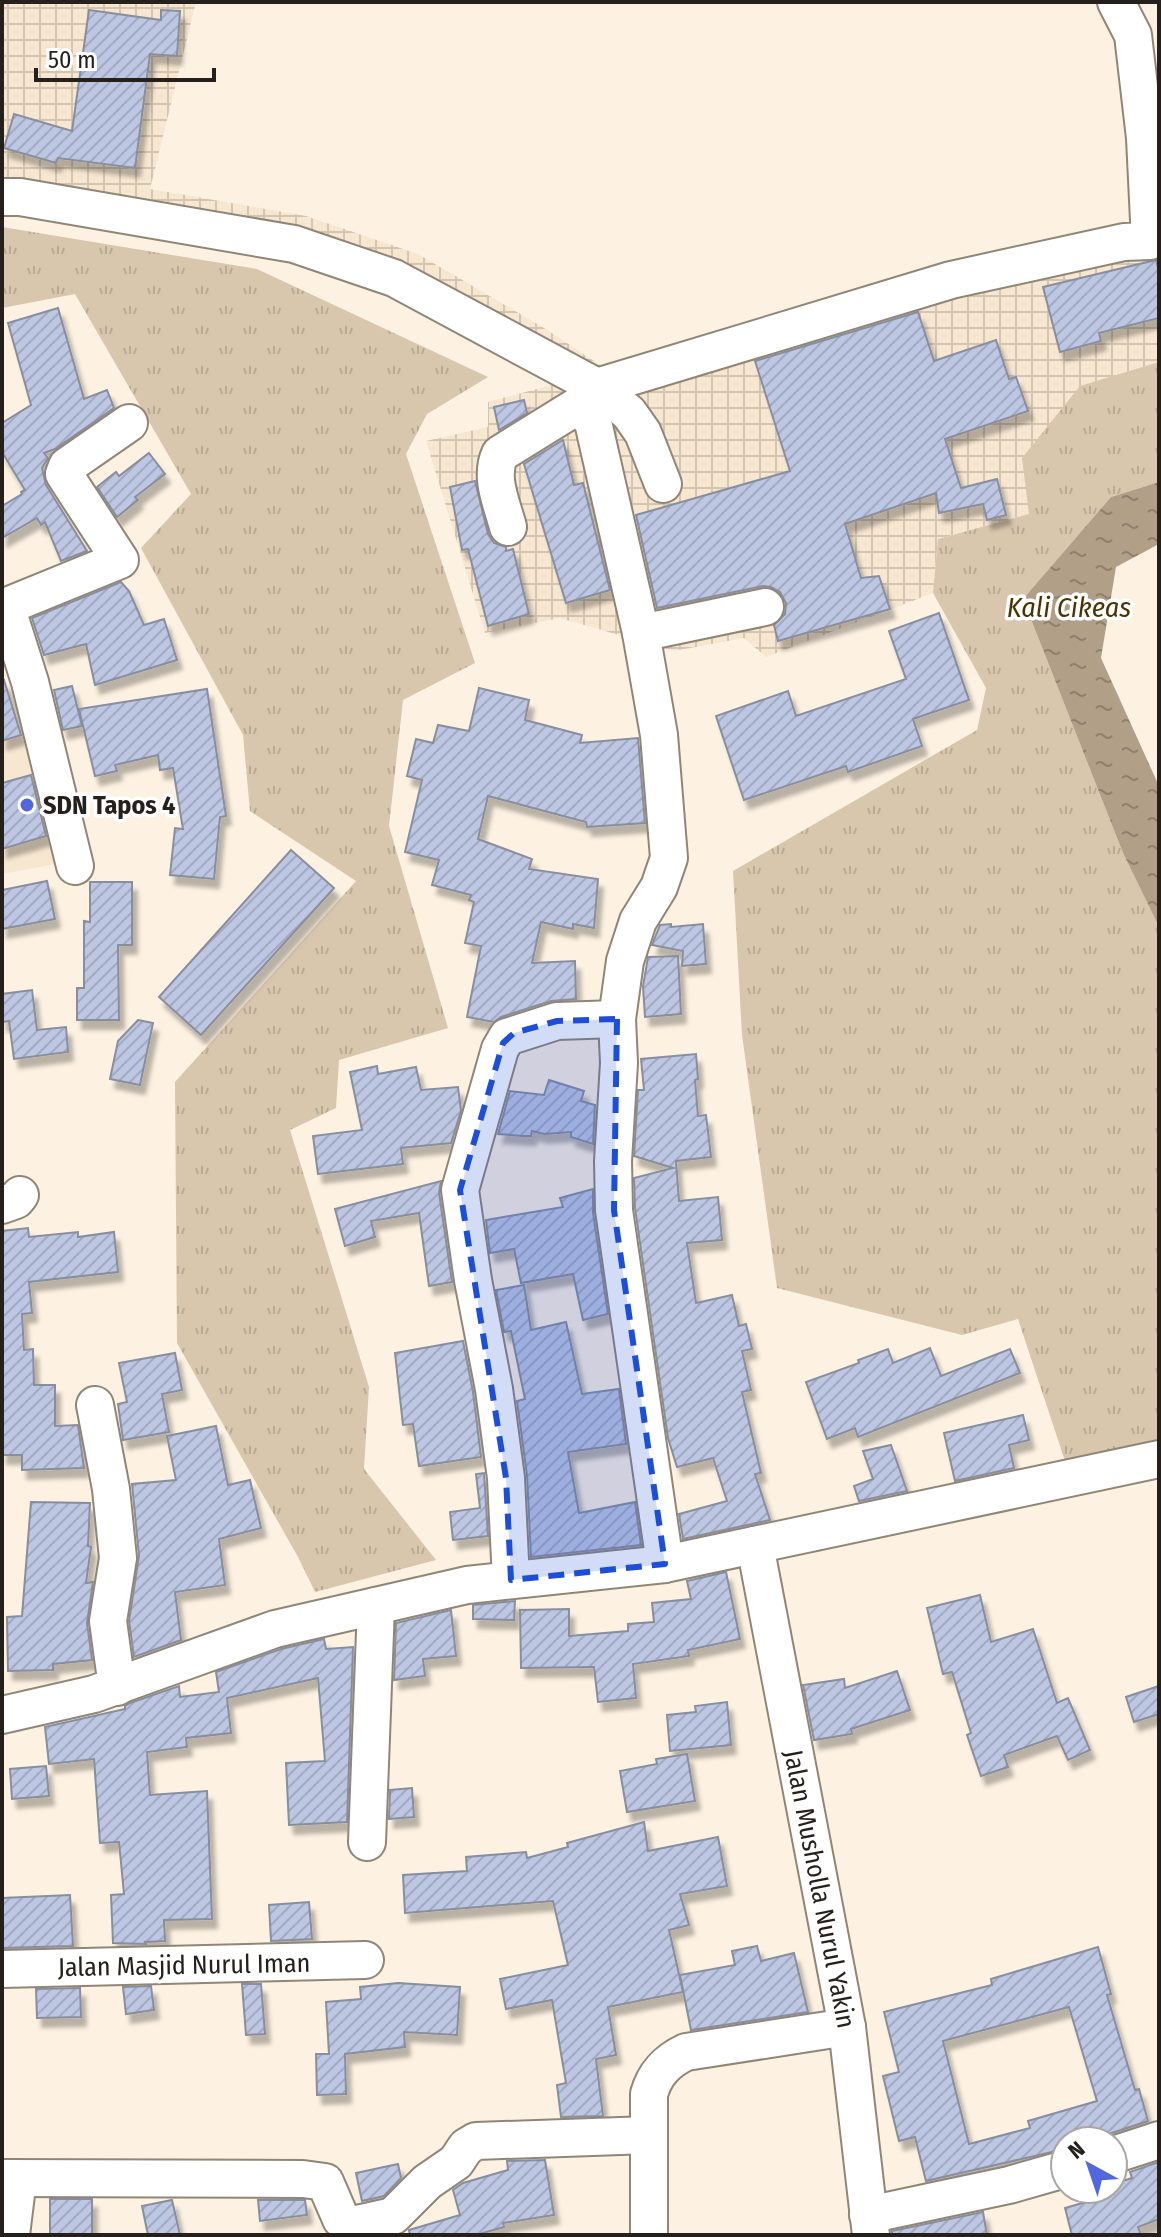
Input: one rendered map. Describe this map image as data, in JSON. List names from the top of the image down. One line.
{"streets":{"street":["Jalan Musholla Nurul Yakin","Jalan Masjid Nurul Iman"]},"water":["Kali Cikeas"],"places":["SDN Tapos 4"],"scale_bar":"50 m","north":"top left"}
